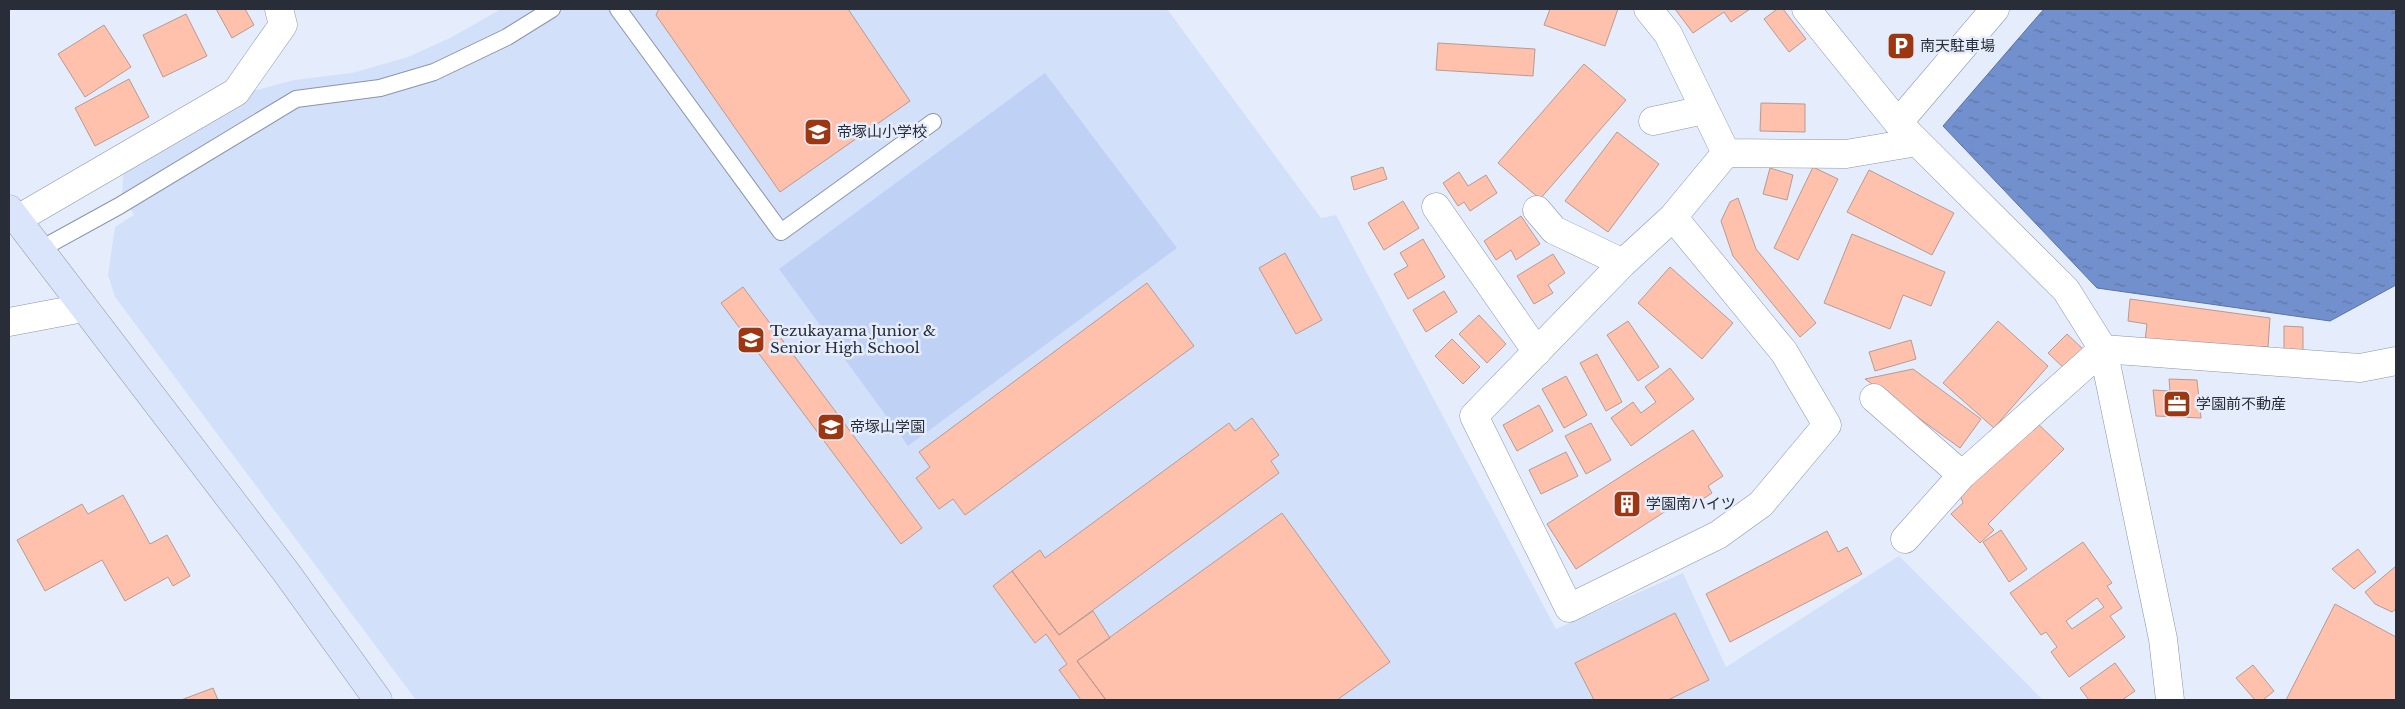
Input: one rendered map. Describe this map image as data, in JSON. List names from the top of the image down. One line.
{"places":{"parking":["南天駐車場"],"school or university":["帝塚山小学校","Tezukayama Junior & Senior High School","帝塚山学園"],"office":["学園前不動産"],"building":["学園南ハイツ"]}}
